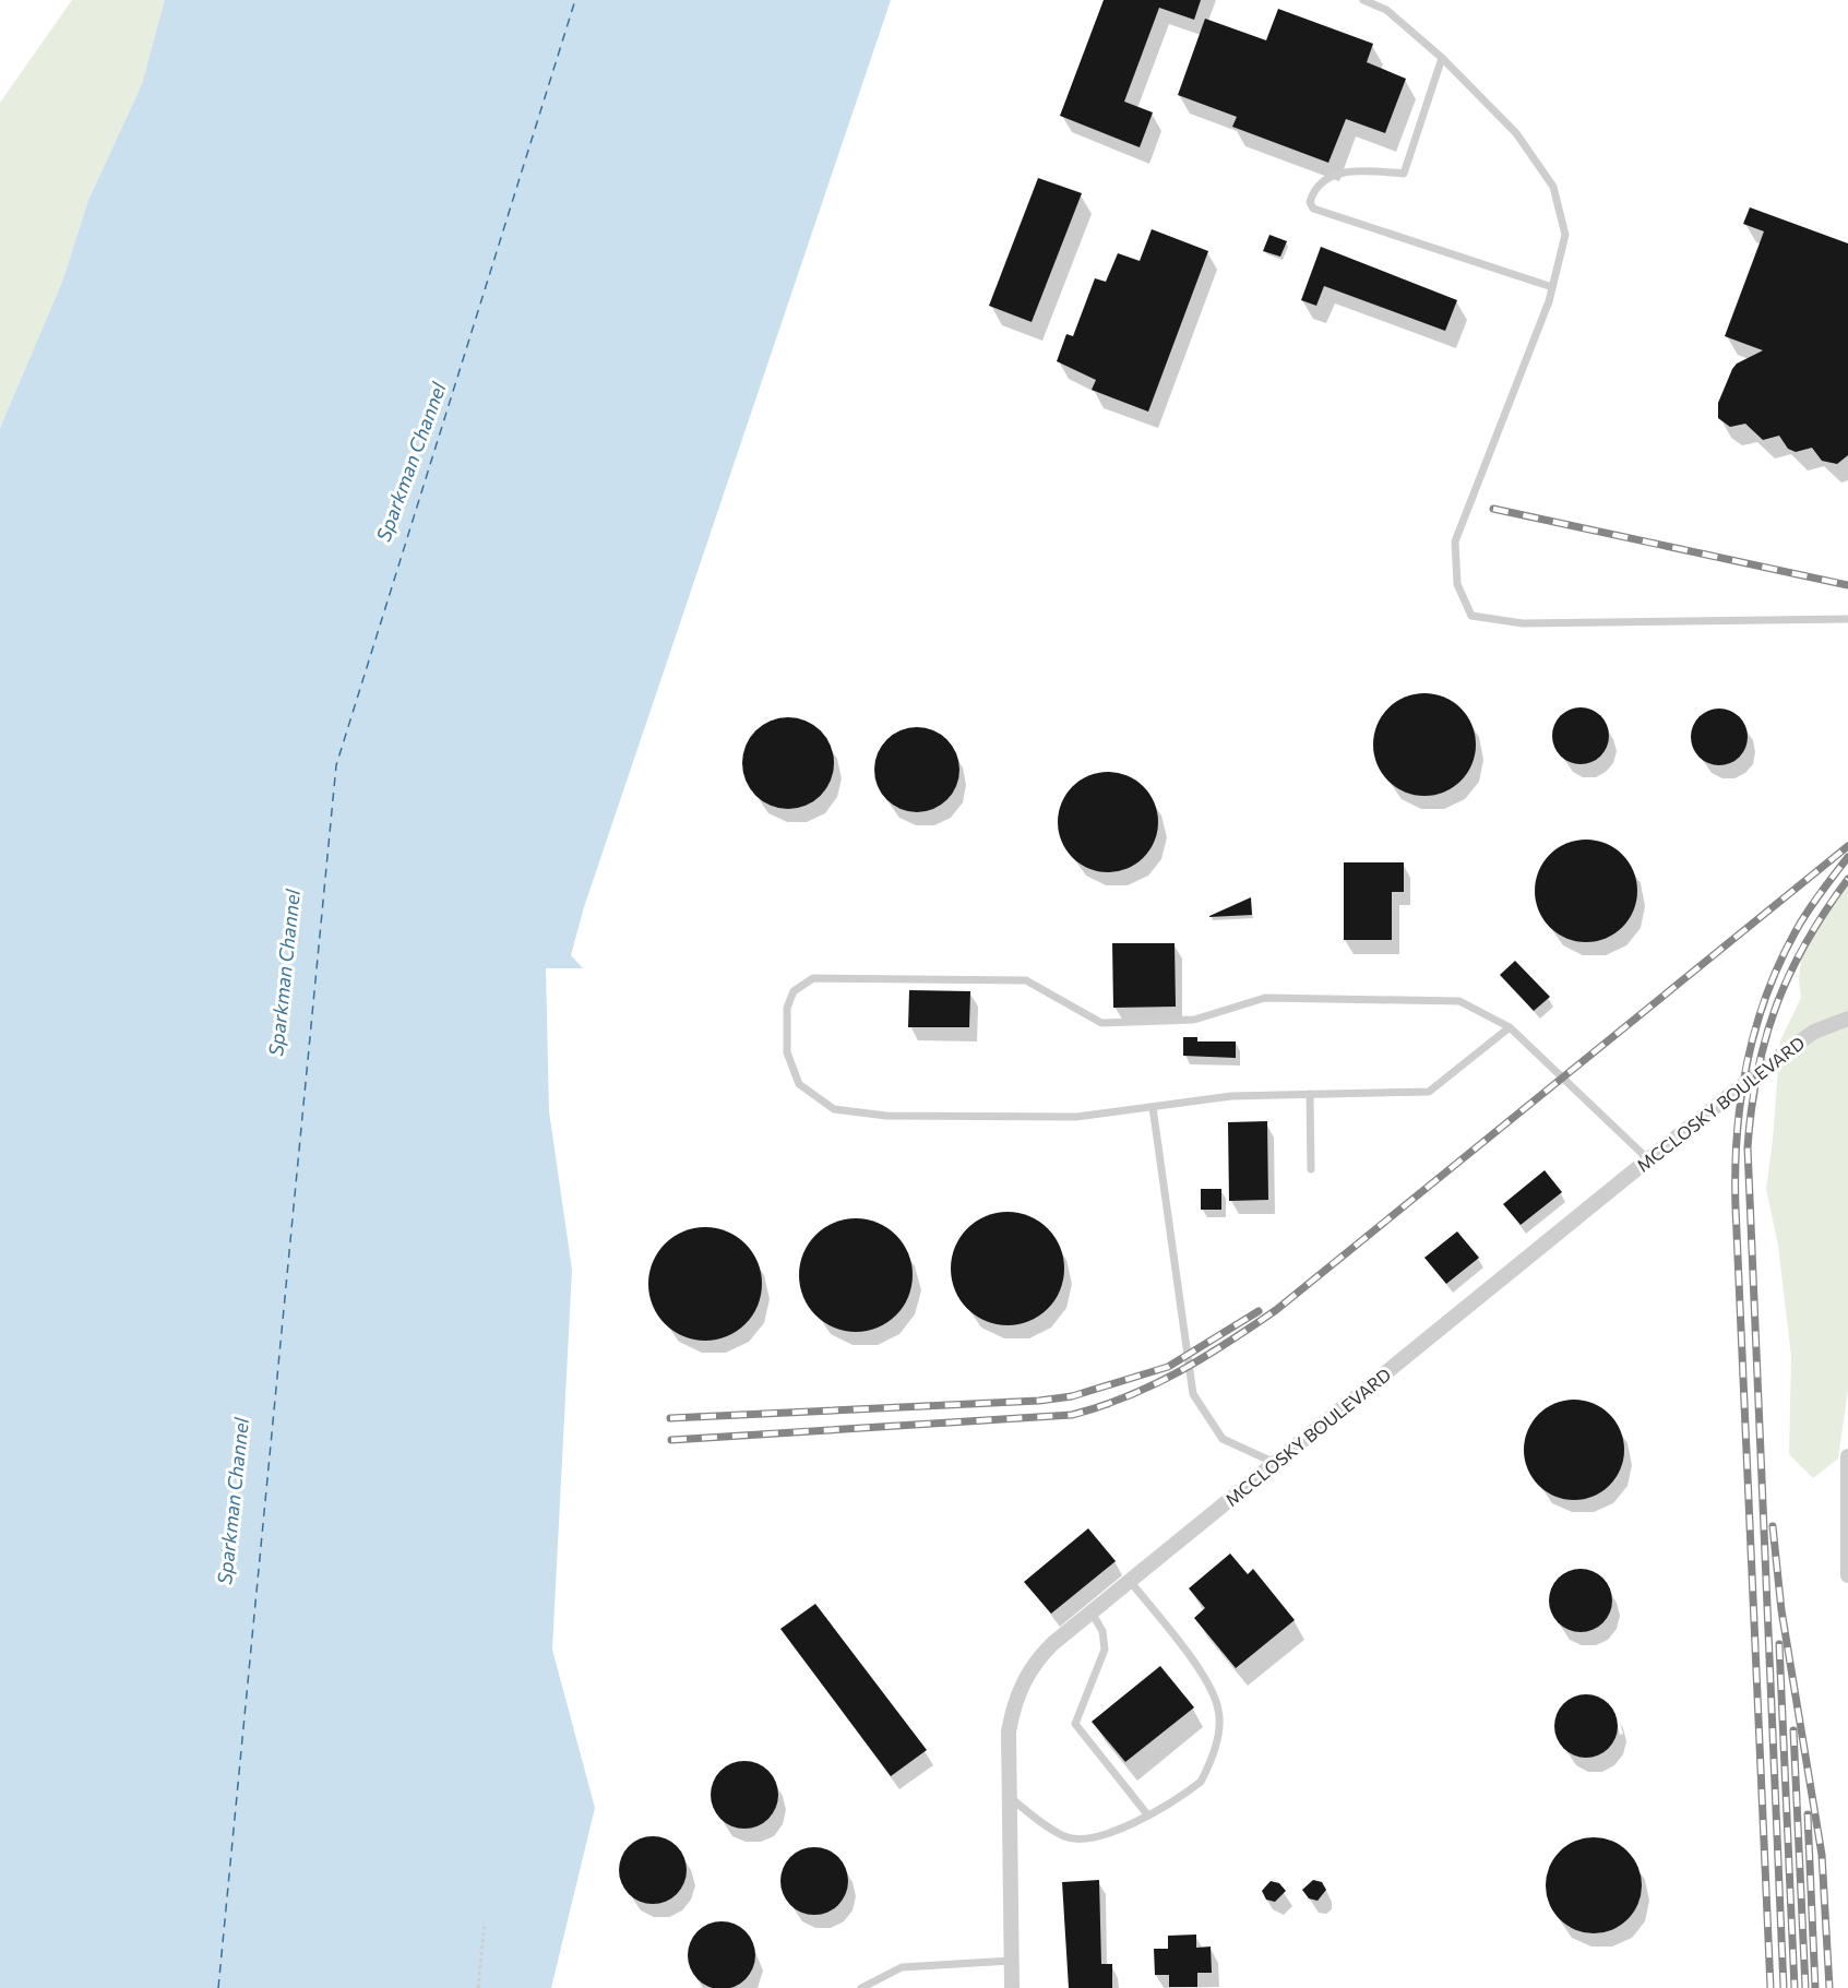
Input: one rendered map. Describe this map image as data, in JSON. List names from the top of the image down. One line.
{"streets":{"street":["MCCLOSKY BOULEVARD"]},"water":["Sparkman Channel"]}
